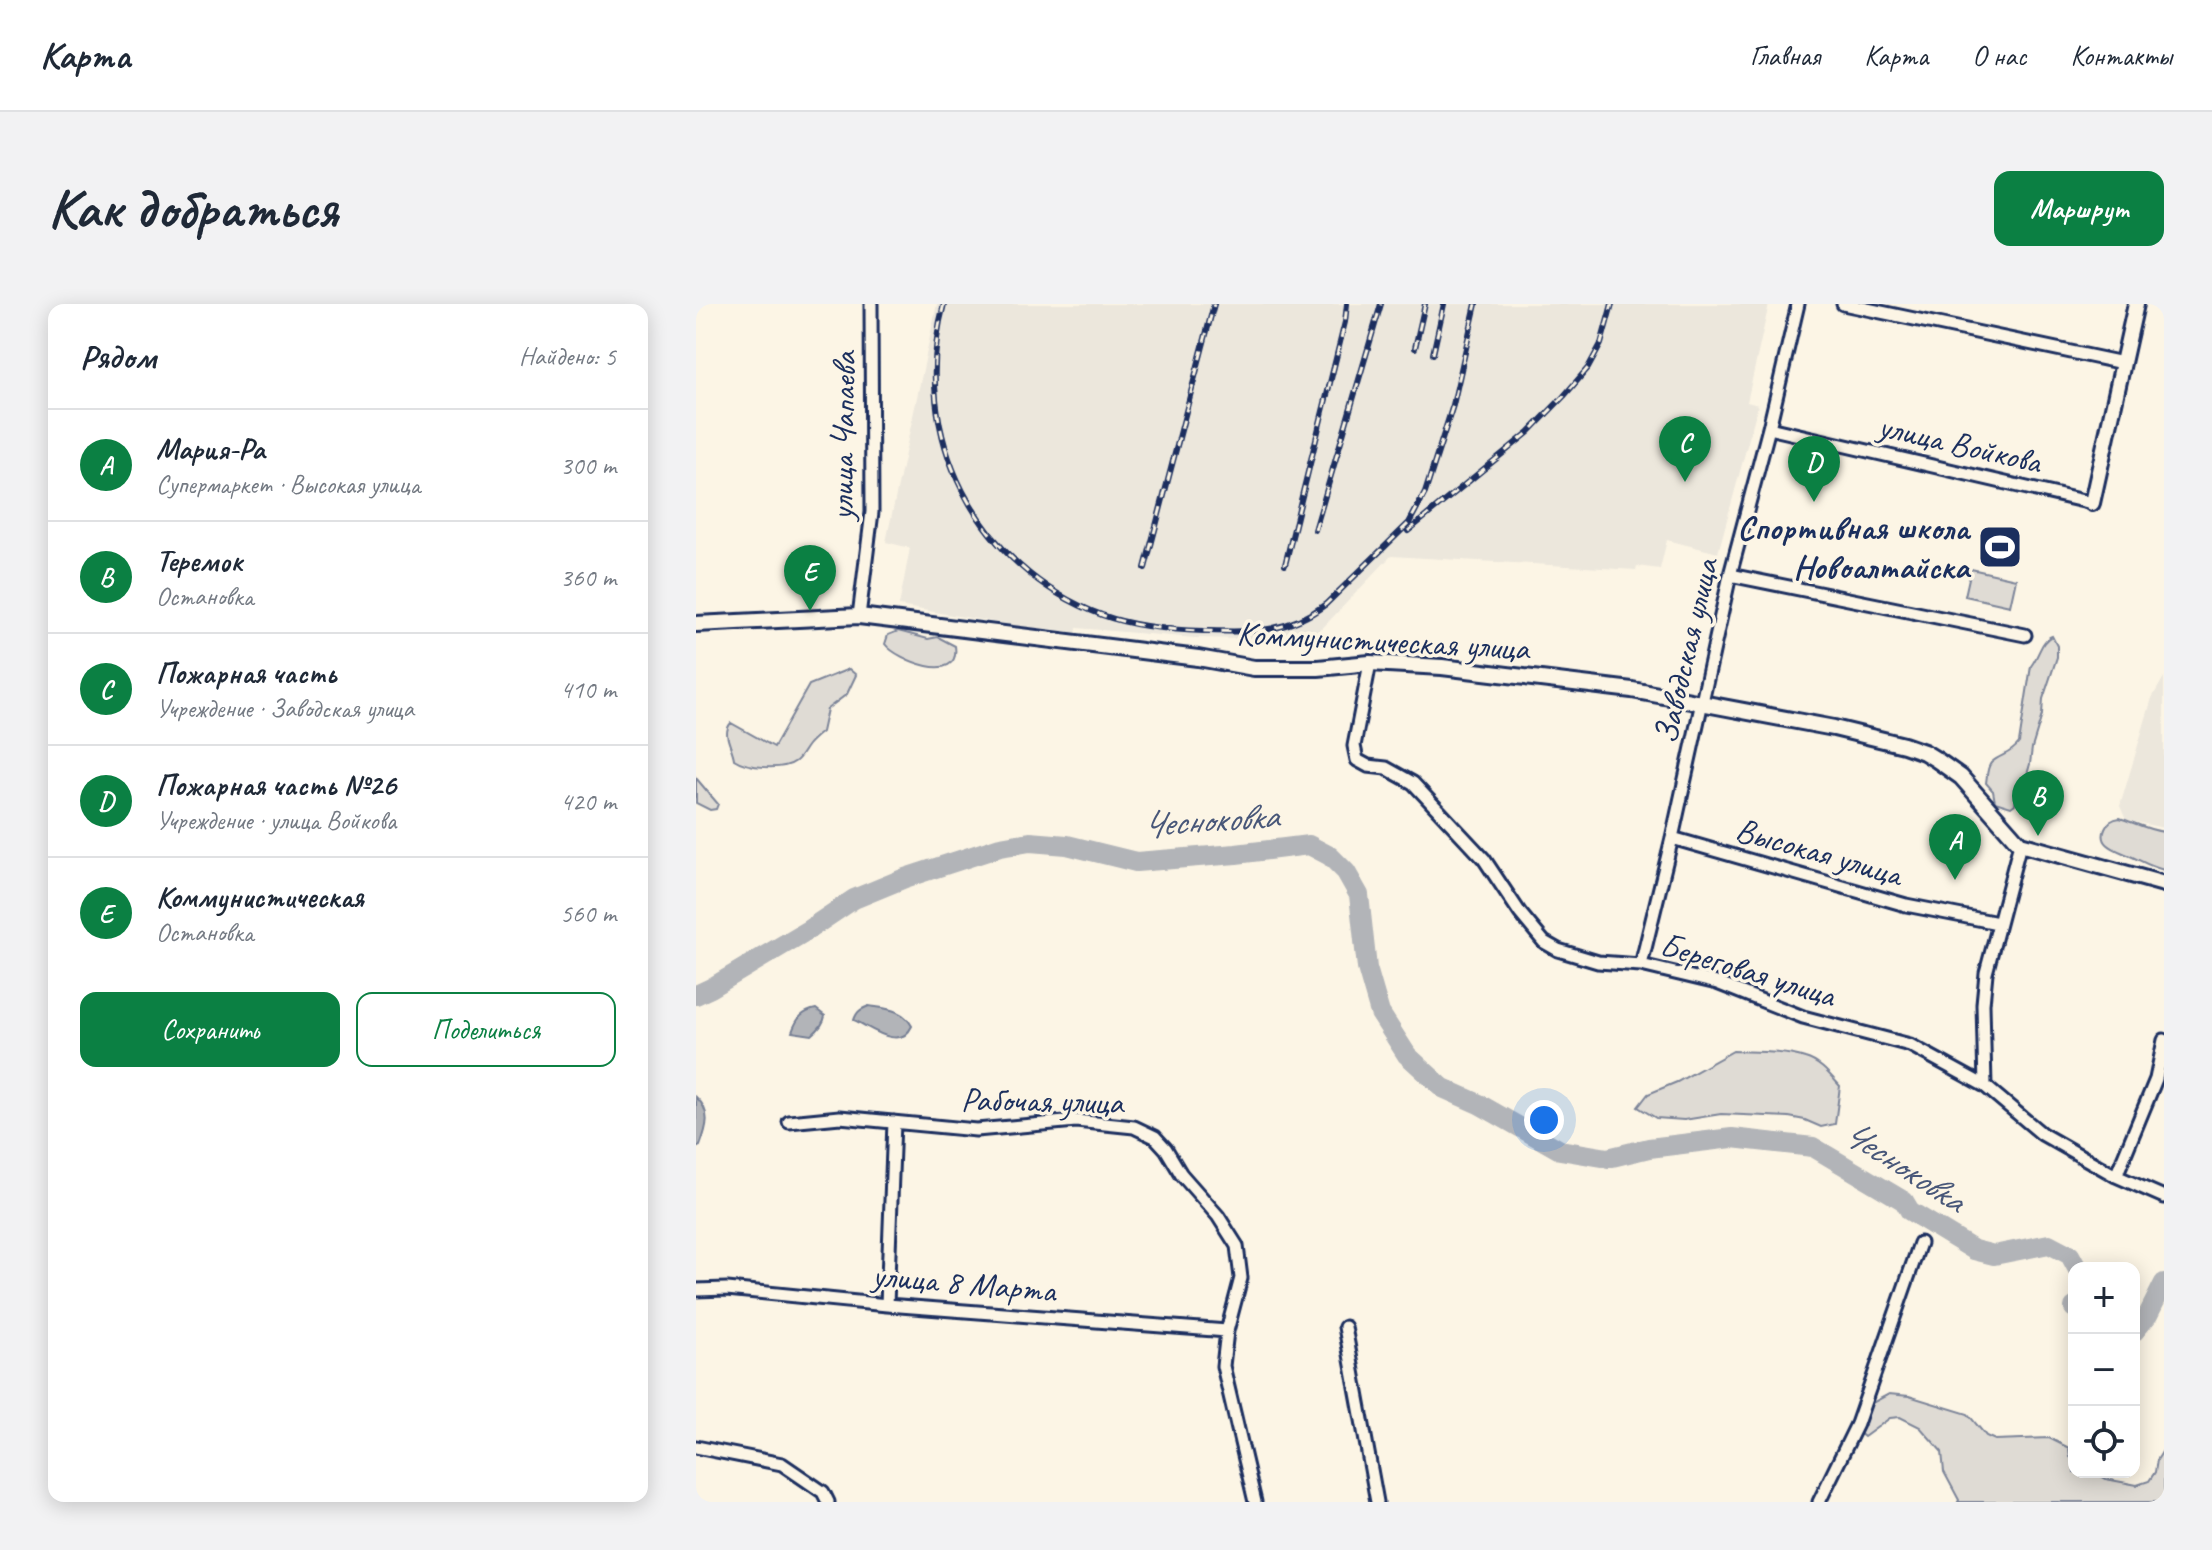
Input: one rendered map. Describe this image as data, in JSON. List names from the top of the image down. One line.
{"streets":{"street":["улица Чапаева","улица Войкова","Коммунистическая улица","Заводская улица","Высокая улица","Береговая улица","Рабочая улица","улица 8 Марта"]},"crossings":[["улица Чапаева","Коммунистическая улица"],["улица Войкова","Заводская улица"],["Коммунистическая улица","Заводская улица"],["Коммунистическая улица","Береговая улица"],["Заводская улица","Высокая улица"],["Заводская улица","Береговая улица"],["Рабочая улица","улица 8 Марта"]],"water":["Чесноковка"],"places":{"sports":["Спортивная школа Новоалтайска"]},"page":{"header":"Карта","nav":["Главная","Карта","О нас","Контакты"],"buttons":["Маршрут",["Сохранить","Поделиться"]],"title":"Как добраться","heading":["Рядом","Найдено: 5"],"list":[{"mark":"A","name":"Мария-Ра","note":"Супермаркет · Высокая улица","value":"300 m"},{"mark":"B","name":"Теремок","note":"Остановка","value":"360 m"},{"mark":"C","name":"Пожарная часть","note":"Учреждение · Заводская улица","value":"410 m"},{"mark":"D","name":"Пожарная часть №26","note":"Учреждение · улица Войкова","value":"420 m"},{"mark":"E","name":"Коммунистическая","note":"Остановка","value":"560 m"}],"pins":["C","D","E","B","A"],"map_buttons":["+","−"]}}
